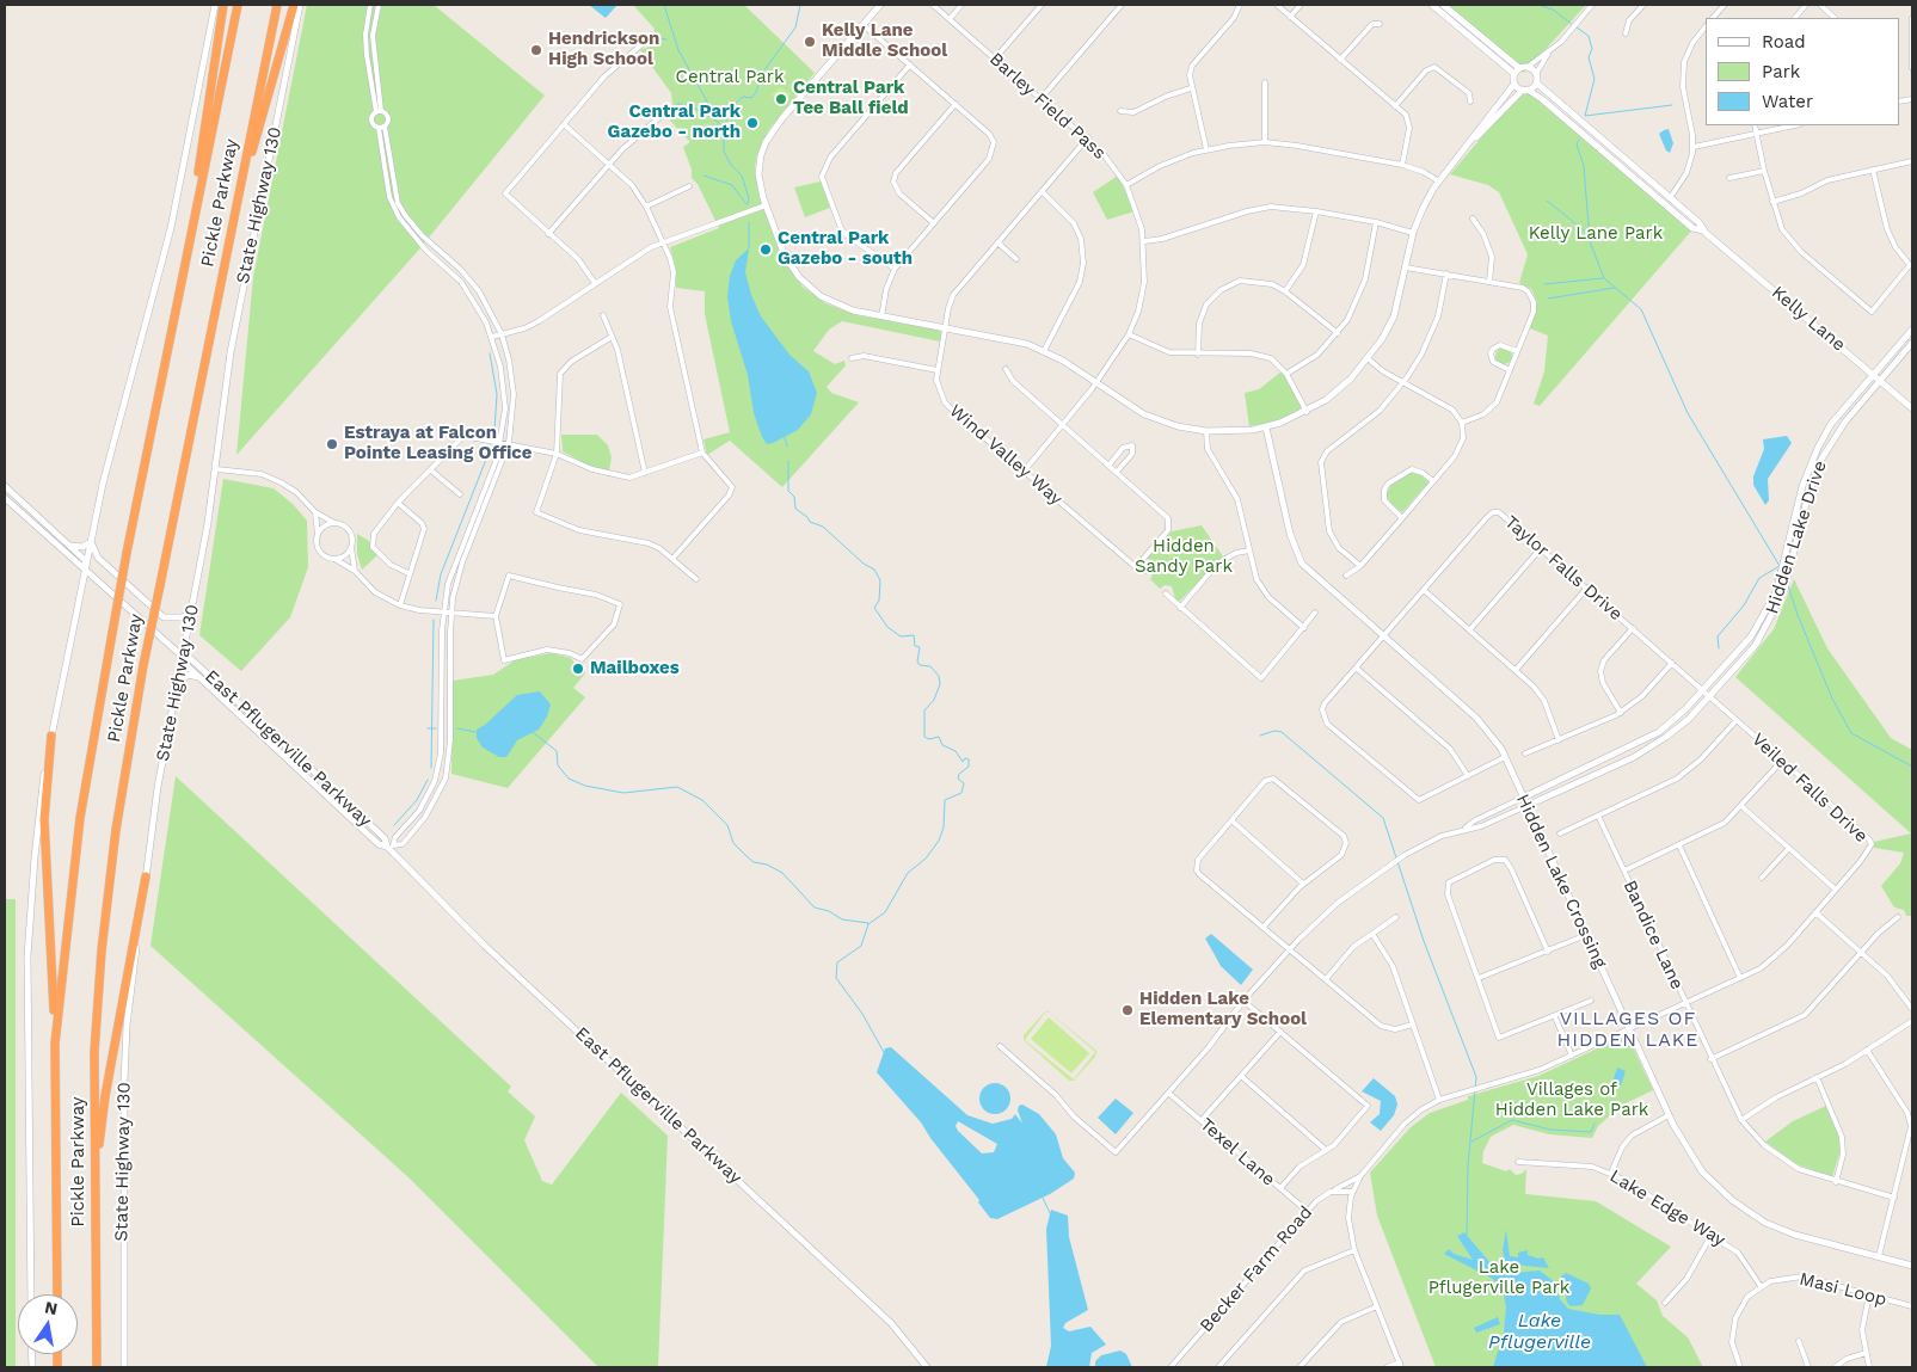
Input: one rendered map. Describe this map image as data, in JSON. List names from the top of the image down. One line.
{"streets":{"highway":["Pickle Parkway"],"street":["Barley Field Pass","State Highway 130","Kelly Lane","Wind Valley Way","Hidden Lake Drive","Taylor Falls Drive","East Pflugerville Parkway","Veiled Falls Drive","Hidden Lake Crossing","Bandice Lane","Texel Lane","Lake Edge Way","Becker Farm Road","Masi Loop"]},"crossings":[["Barley Field Pass","Wind Valley Way"],["State Highway 130","East Pflugerville Parkway"],["Kelly Lane","Hidden Lake Drive"],["Hidden Lake Drive","Taylor Falls Drive"],["Hidden Lake Drive","Veiled Falls Drive"],["Hidden Lake Drive","Hidden Lake Crossing"],["Hidden Lake Drive","Texel Lane"],["Taylor Falls Drive","Veiled Falls Drive"],["Taylor Falls Drive","Hidden Lake Crossing"],["Veiled Falls Drive","Hidden Lake Crossing"],["Veiled Falls Drive","Bandice Lane"],["Veiled Falls Drive","Becker Farm Road"],["Texel Lane","Becker Farm Road"],["Lake Edge Way","Masi Loop"]],"districts":["VILLAGES OF HIDDEN LAKE"],"water":["Lake Pflugerville"],"parks":["Central Park","Kelly Lane Park","Hidden Sandy Park","Villages of Hidden Lake Park","Lake Pflugerville Park"],"places":["Kelly Lane Middle School","Hendrickson High School","Central Park Tee Ball field","Central Park Gazebo - north","Central Park Gazebo - south","Estraya at Falcon Pointe Leasing Office","Mailboxes","Hidden Lake Elementary School"],"legend":["Road","Park","Water"],"north":"top"}
